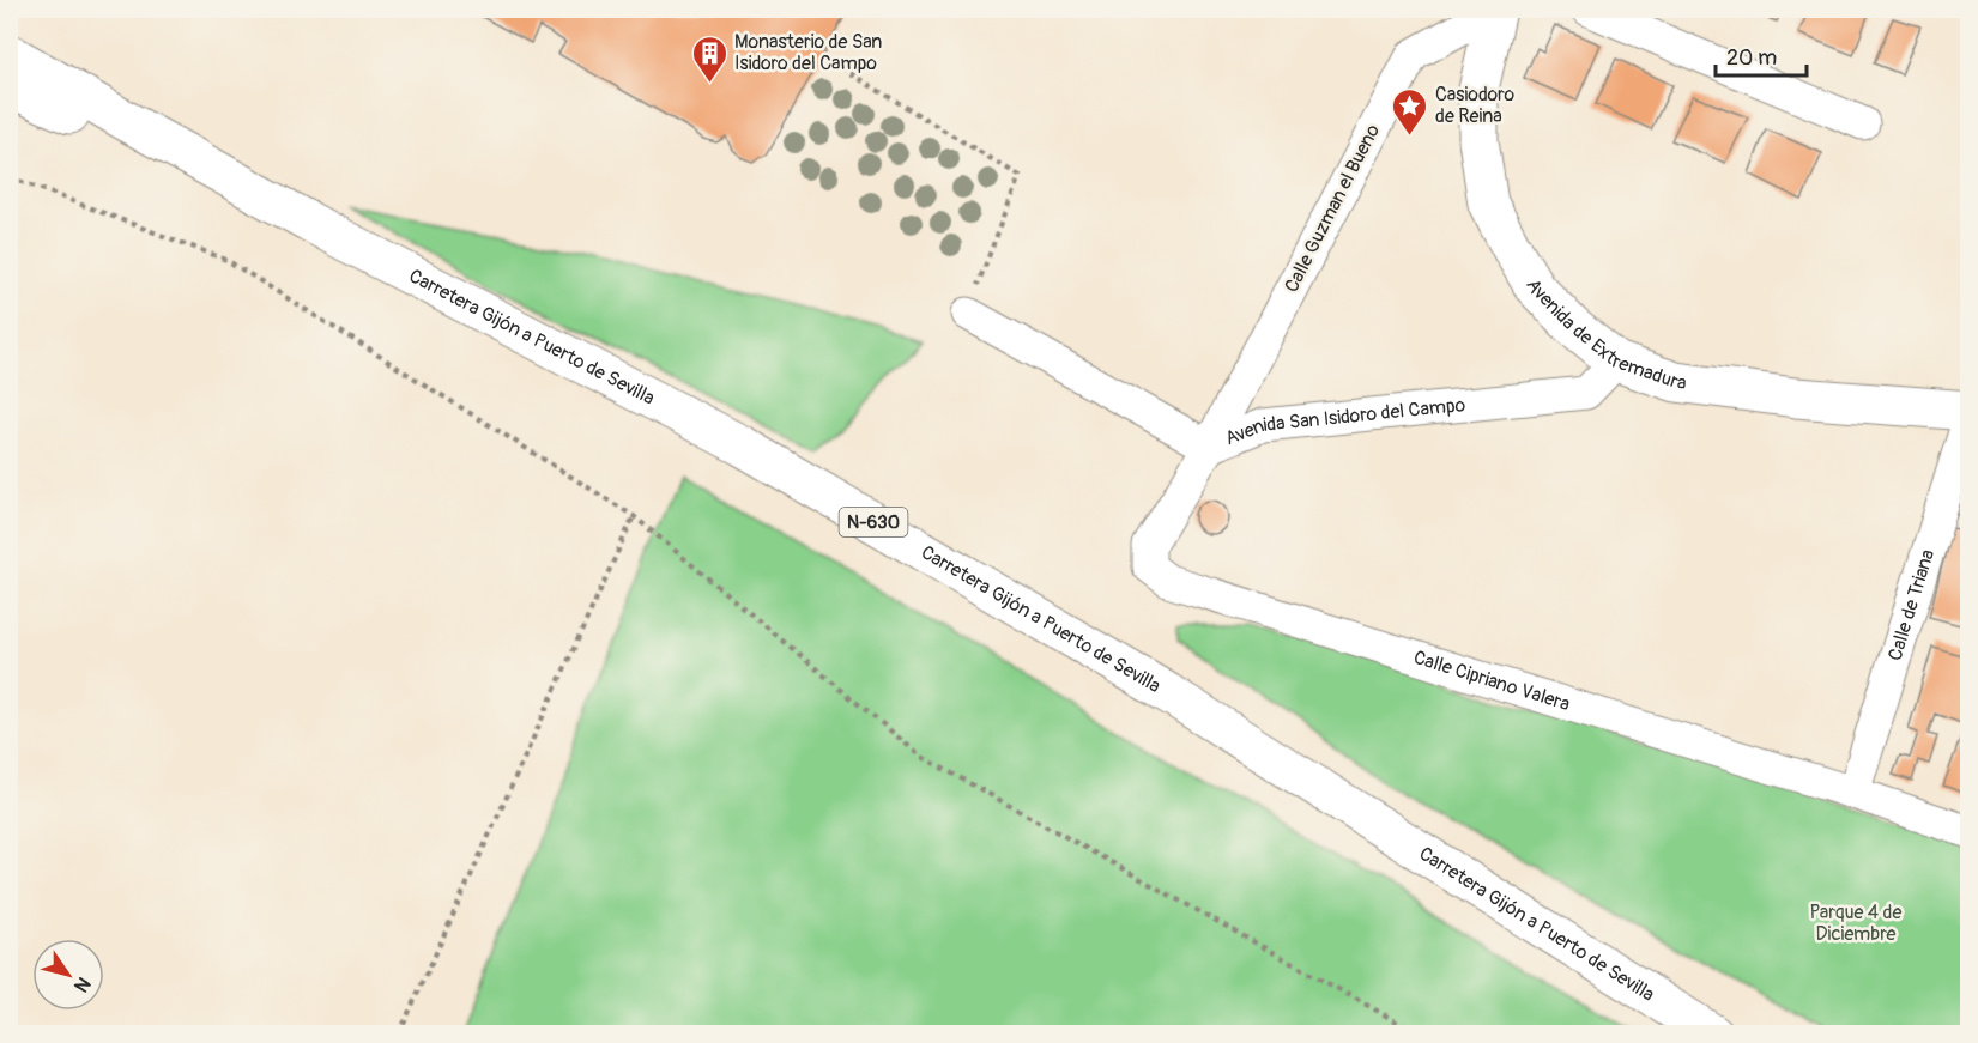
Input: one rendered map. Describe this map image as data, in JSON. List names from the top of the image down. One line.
{"streets":{"main road":["Avenida de Extremadura","Carretera Gijón a Puerto de Sevilla","N-630"],"street":["Calle Guzman el Bueno","Avenida San Isidoro del Campo","Calle de Triana","Calle Cipriano Valera"]},"crossings":[["Calle Guzman el Bueno","Avenida de Extremadura"],["Calle Guzman el Bueno","Avenida San Isidoro del Campo"],["Calle Guzman el Bueno","Calle Cipriano Valera"],["Avenida de Extremadura","Avenida San Isidoro del Campo"],["Avenida de Extremadura","Calle de Triana"],["Avenida San Isidoro del Campo","Calle Cipriano Valera"],["Calle de Triana","Calle Cipriano Valera"]],"parks":["Parque 4 de Diciembre"],"places":{"building":["Monasterio de San Isidoro del Campo"],"place":["Casiodoro de Reina"]},"scale_bar":"20 m","north":"bottom right"}
